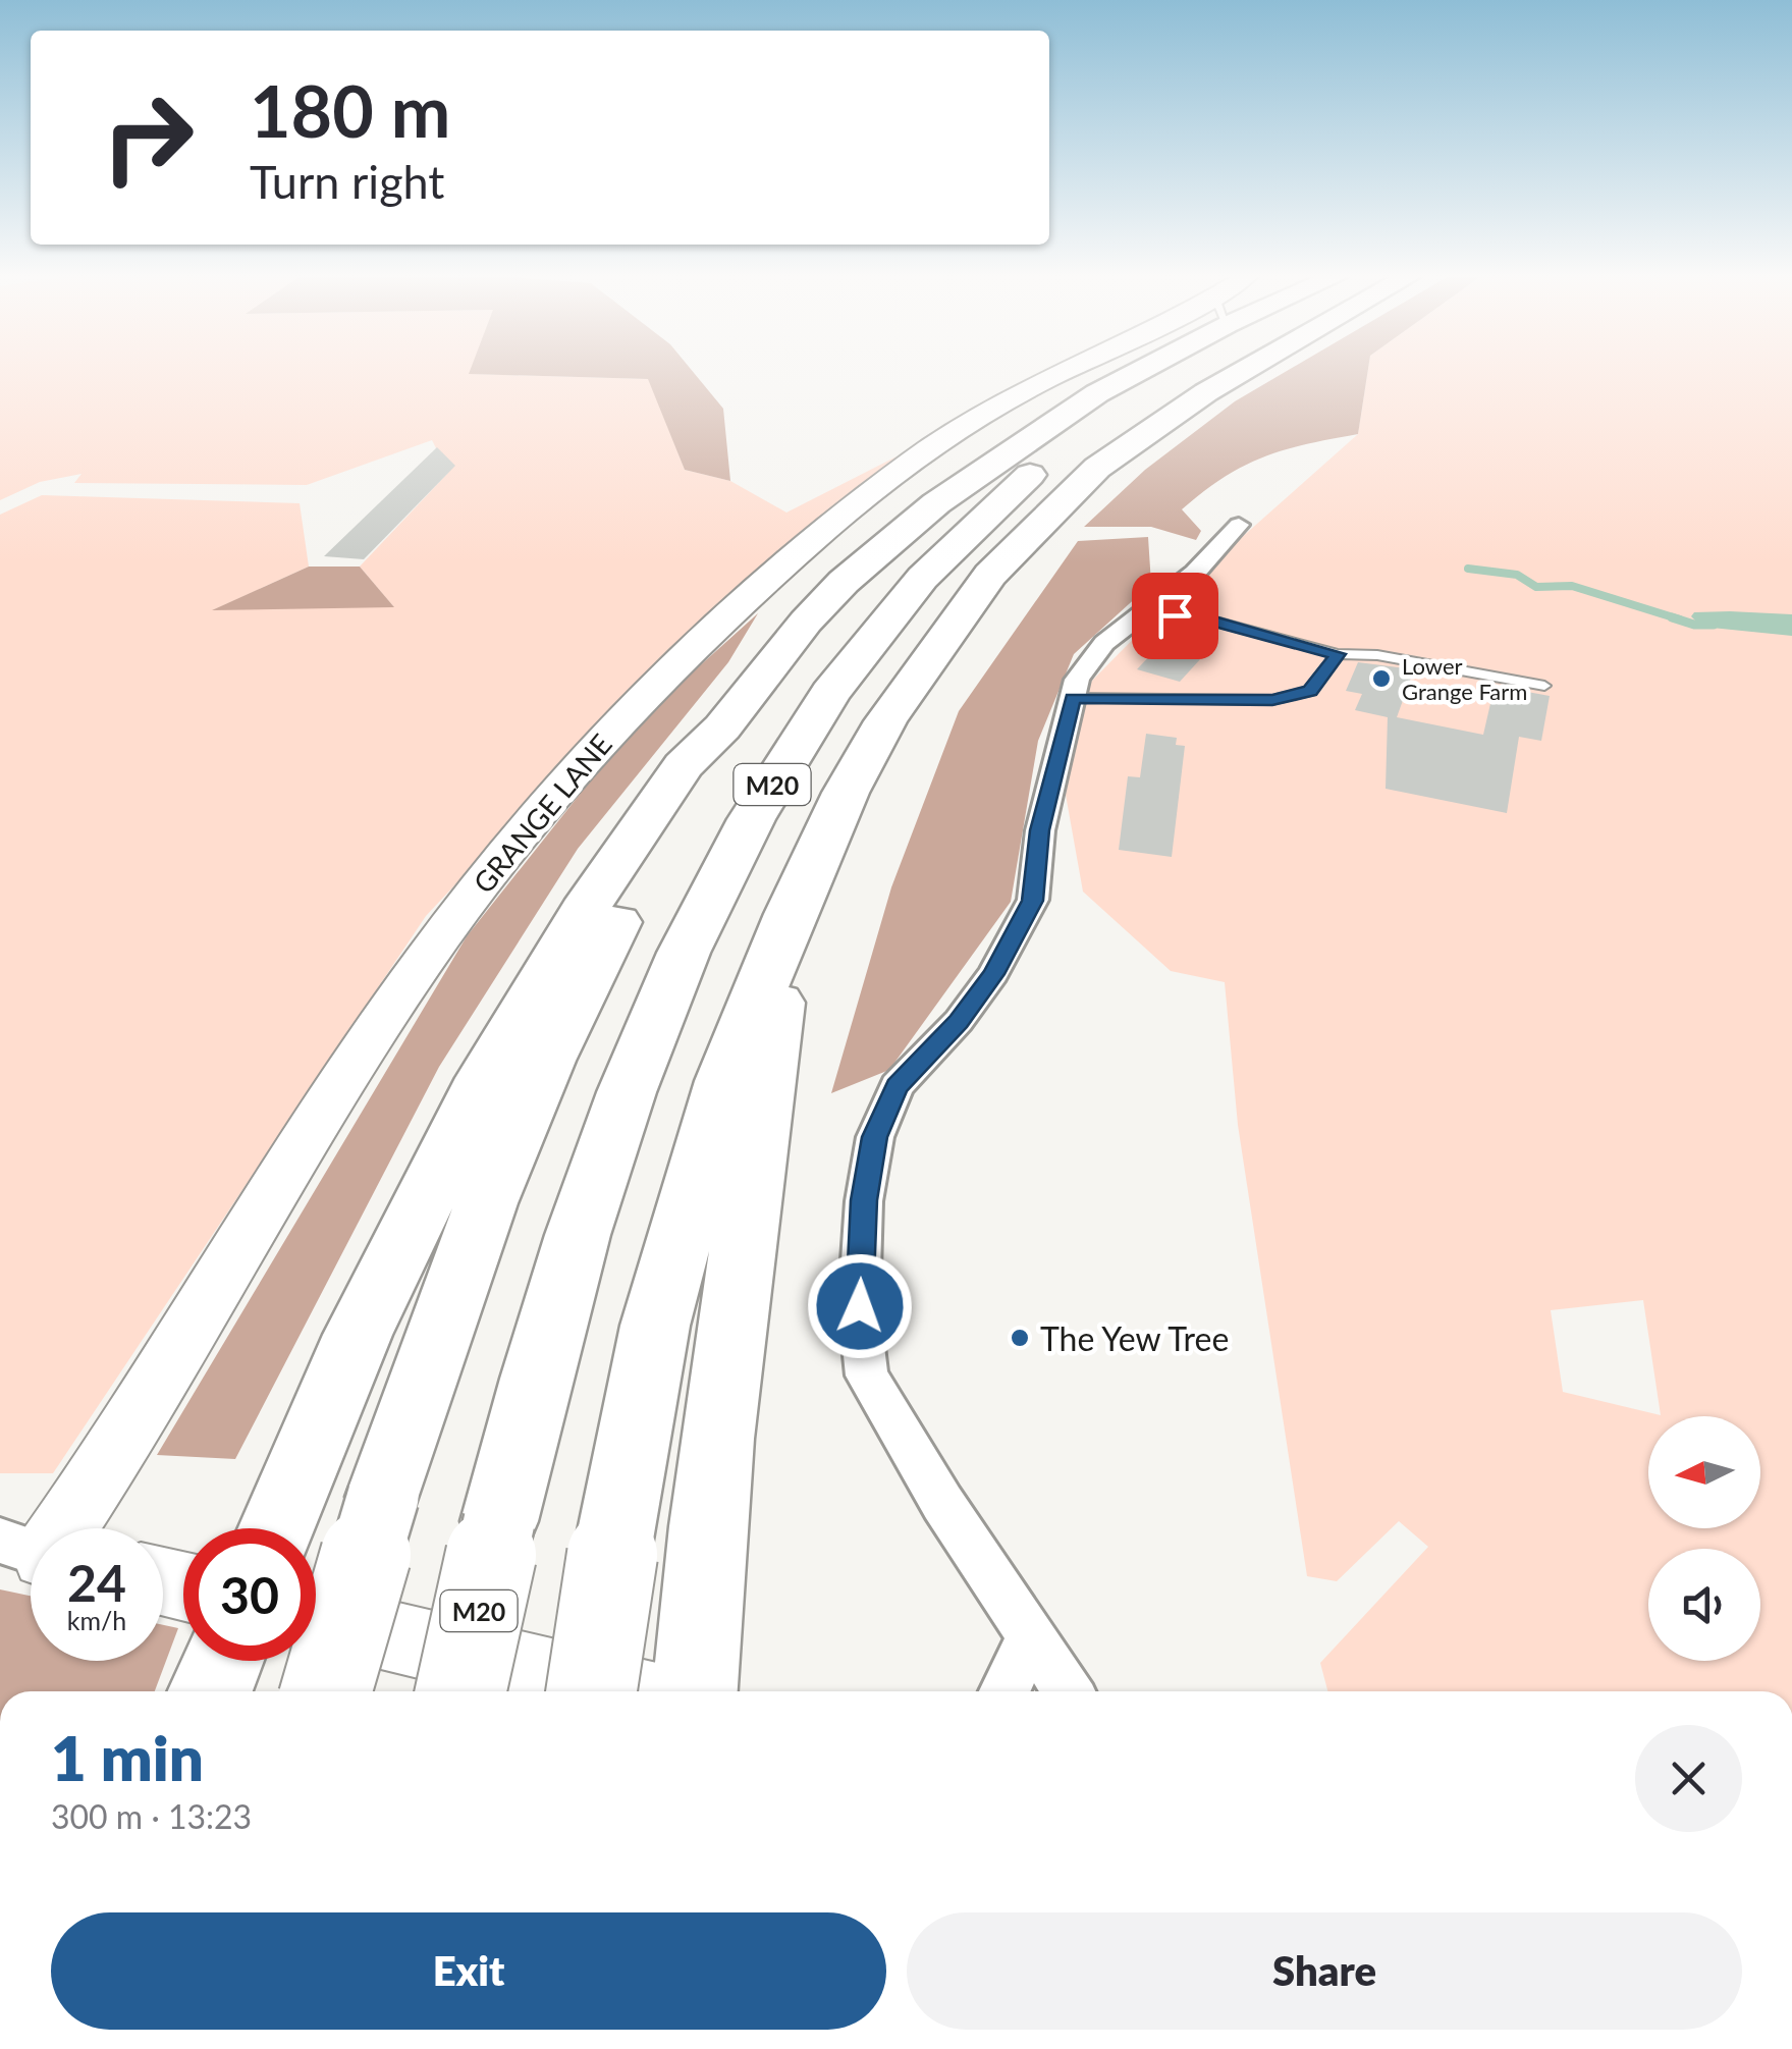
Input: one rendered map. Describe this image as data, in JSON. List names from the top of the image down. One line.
{"streets":{"highway":["M20"],"street":["GRANGE LANE"]},"places":["Lower Grange Farm","The Yew Tree"],"north":"left","page":{"turn":["180 m","Turn right"],"speed":"24 km/h","limit":"30","heading":["1 min","300 m · 13:23"],"buttons":["Exit","Share"]}}
